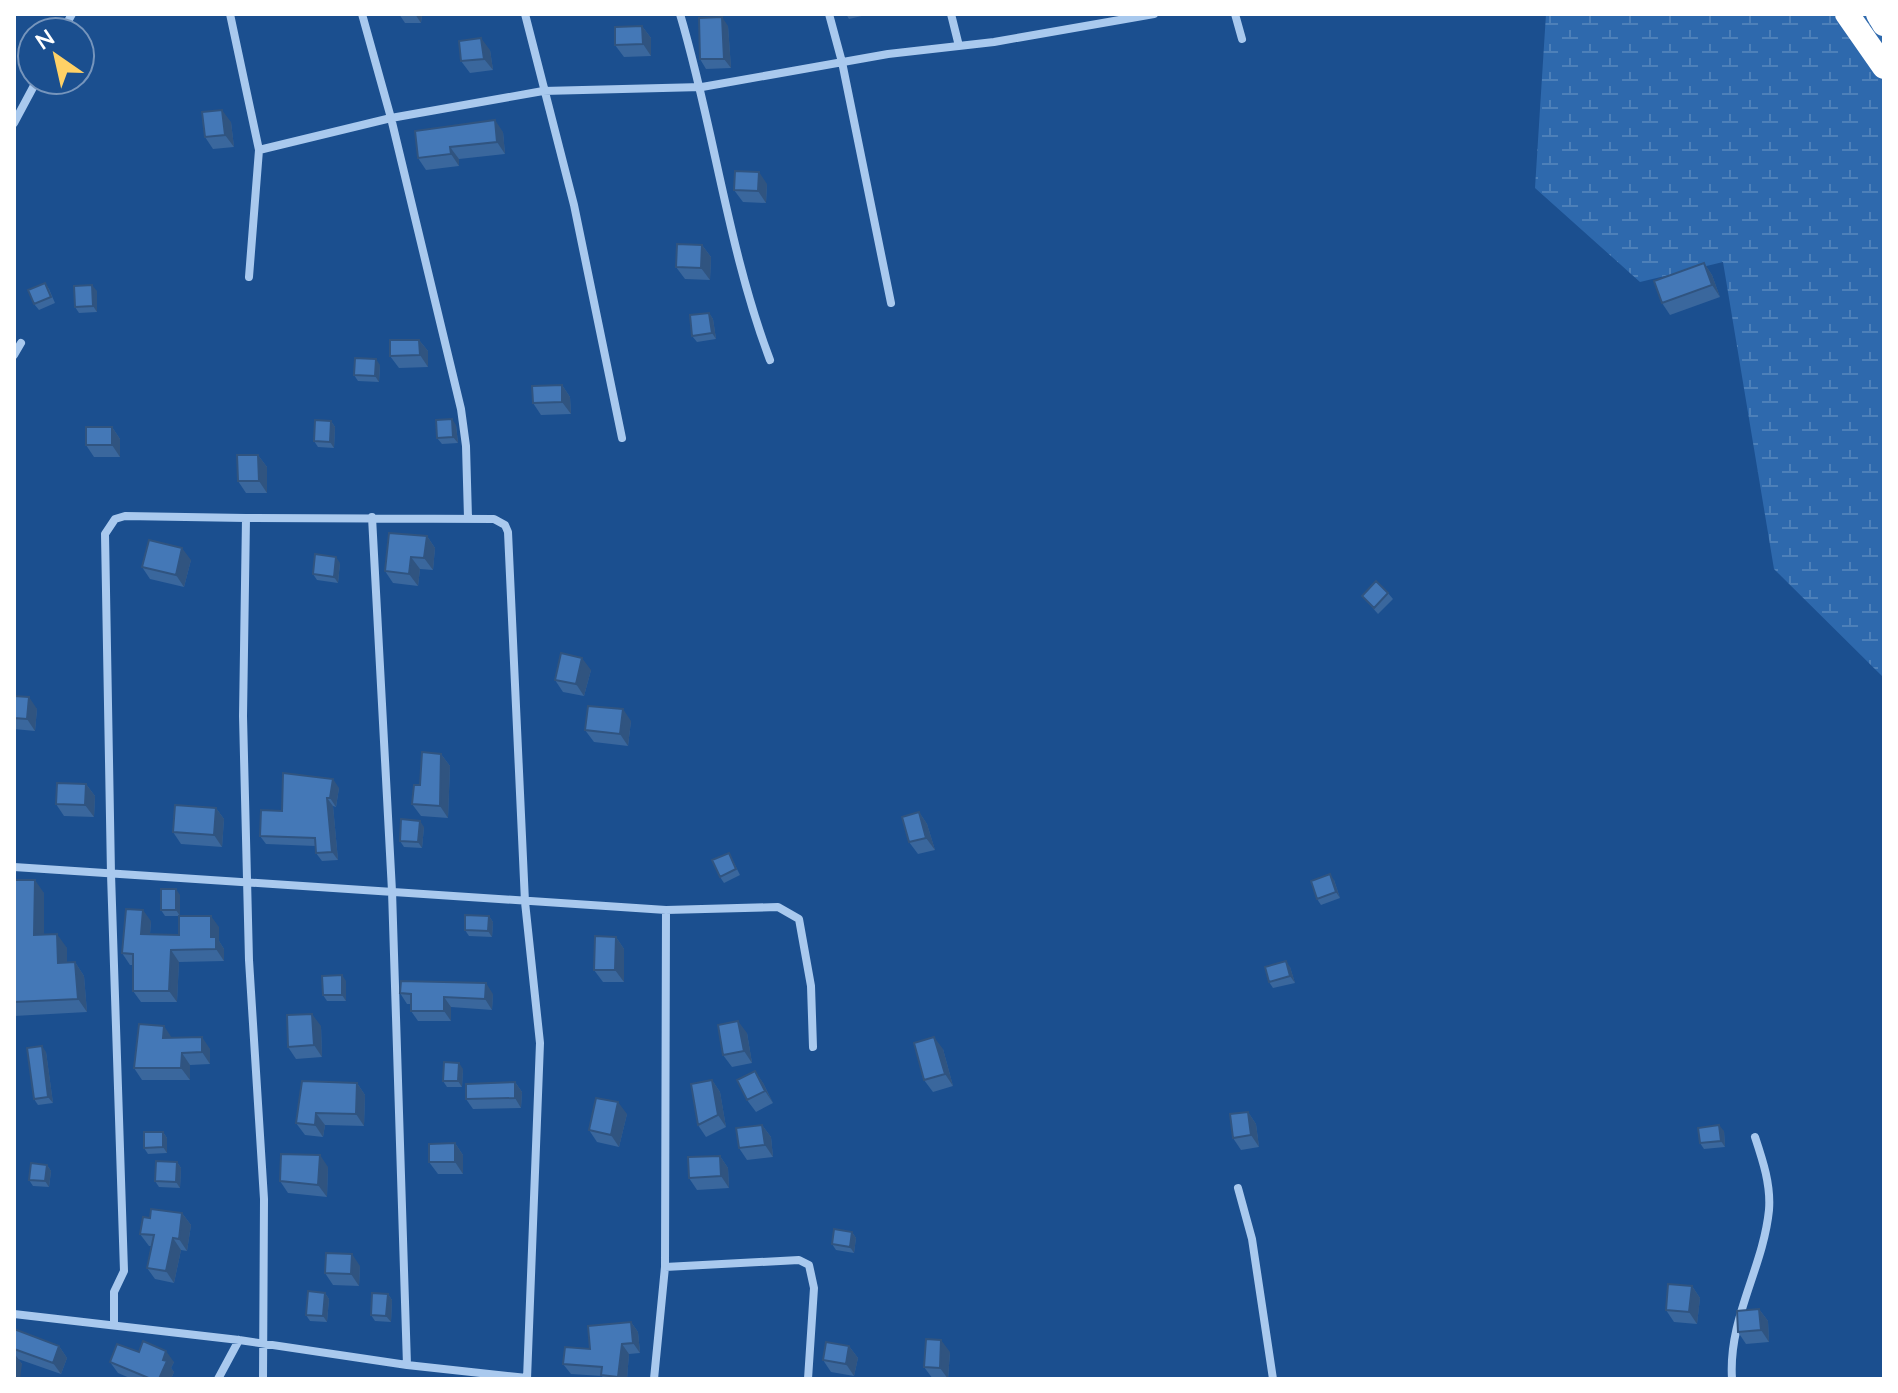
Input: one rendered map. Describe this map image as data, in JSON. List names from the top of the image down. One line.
{"north":"top left"}
